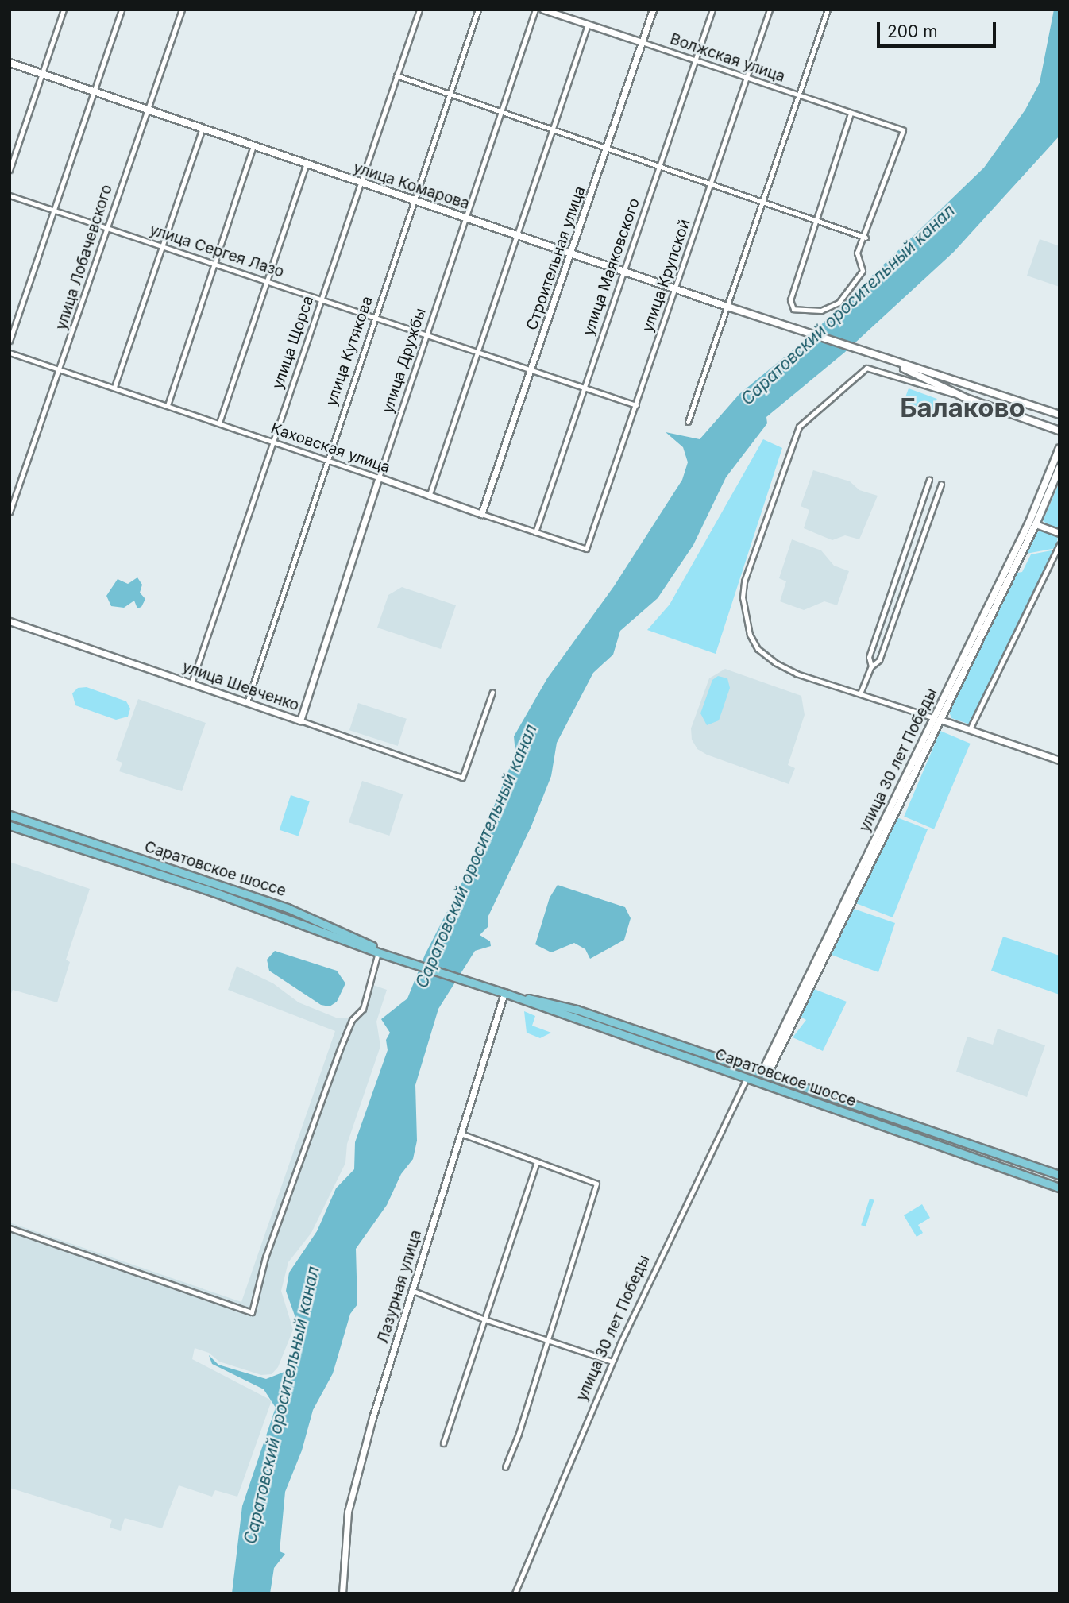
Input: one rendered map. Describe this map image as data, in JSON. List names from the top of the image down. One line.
{"streets":{"main road":["улица Комарова","улица 30 лет Победы","Саратовское шоссе"],"street":["Волжская улица","улица Сергея Лазо","улица Лобачевского","Строительная улица","улица Маяковского","улица Крупской","улица Щорса","улица Кутякова","улица Дружбы","Каховская улица","улица Шевченко","Лазурная улица"]},"crossings":[["Волжская улица","Строительная улица"],["Волжская улица","улица Маяковского"],["Волжская улица","улица Крупской"],["улица Комарова","улица Лобачевского"],["улица Комарова","Строительная улица"],["улица Комарова","улица Маяковского"],["улица Комарова","улица Крупской"],["улица Комарова","улица Щорса"],["улица Комарова","улица Кутякова"],["улица Комарова","улица Дружбы"],["улица Сергея Лазо","улица Лобачевского"],["улица Сергея Лазо","Строительная улица"],["улица Сергея Лазо","улица Маяковского"],["улица Сергея Лазо","улица Крупской"],["улица Сергея Лазо","улица Щорса"],["улица Сергея Лазо","улица Кутякова"],["улица Сергея Лазо","улица Дружбы"],["улица Лобачевского","Каховская улица"],["Строительная улица","Каховская улица"],["улица Маяковского","Каховская улица"],["улица Крупской","Каховская улица"],["улица Щорса","Каховская улица"],["улица Щорса","улица Шевченко"],["улица Кутякова","Каховская улица"],["улица Кутякова","улица Шевченко"],["улица Дружбы","Каховская улица"],["улица Дружбы","улица Шевченко"],["улица 30 лет Победы","Саратовское шоссе"],["Саратовское шоссе","Лазурная улица"]],"districts":["Балаково"],"water":["Саратовский оросительный канал"],"scale_bar":"200 m"}
